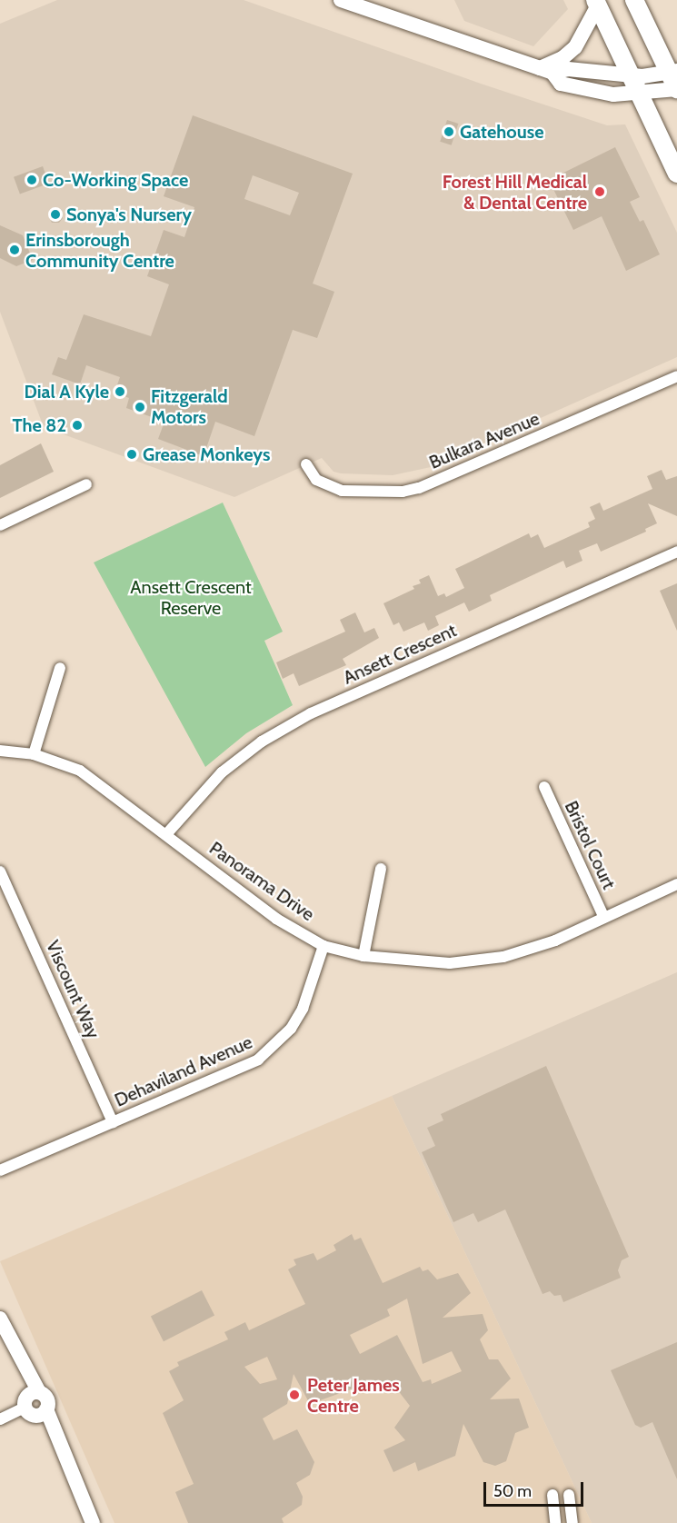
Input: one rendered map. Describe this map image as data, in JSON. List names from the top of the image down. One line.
{"streets":{"street":["Bulkara Avenue","Ansett Crescent","Bristol Court","Panorama Drive","Viscount Way","Dehaviland Avenue"]},"crossings":[["Ansett Crescent","Panorama Drive"],["Bristol Court","Panorama Drive"],["Panorama Drive","Dehaviland Avenue"],["Viscount Way","Dehaviland Avenue"]],"parks":["Ansett Crescent Reserve"],"places":["Gatehouse","Co-Working Space","Forest Hill Medical & Dental Centre","Sonya's Nursery","Erinsborough Community Centre","Dial A Kyle","Fitzgerald Motors","The 82","Grease Monkeys","Peter James Centre"],"scale_bar":"50 m"}
